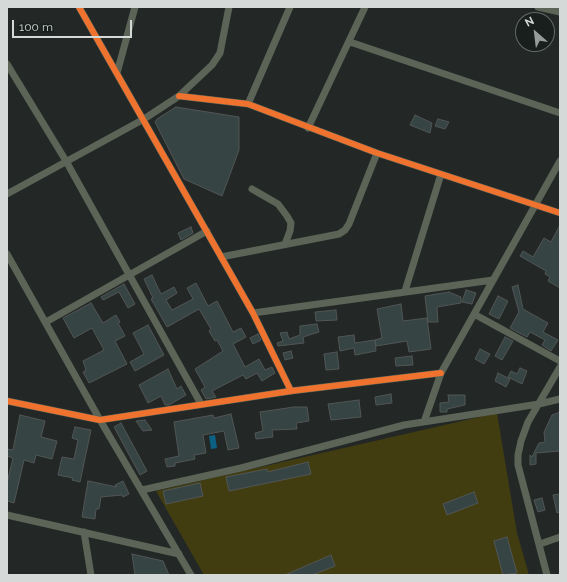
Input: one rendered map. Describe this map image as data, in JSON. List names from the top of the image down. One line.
{"scale_bar":"100 m","north":"top left"}
